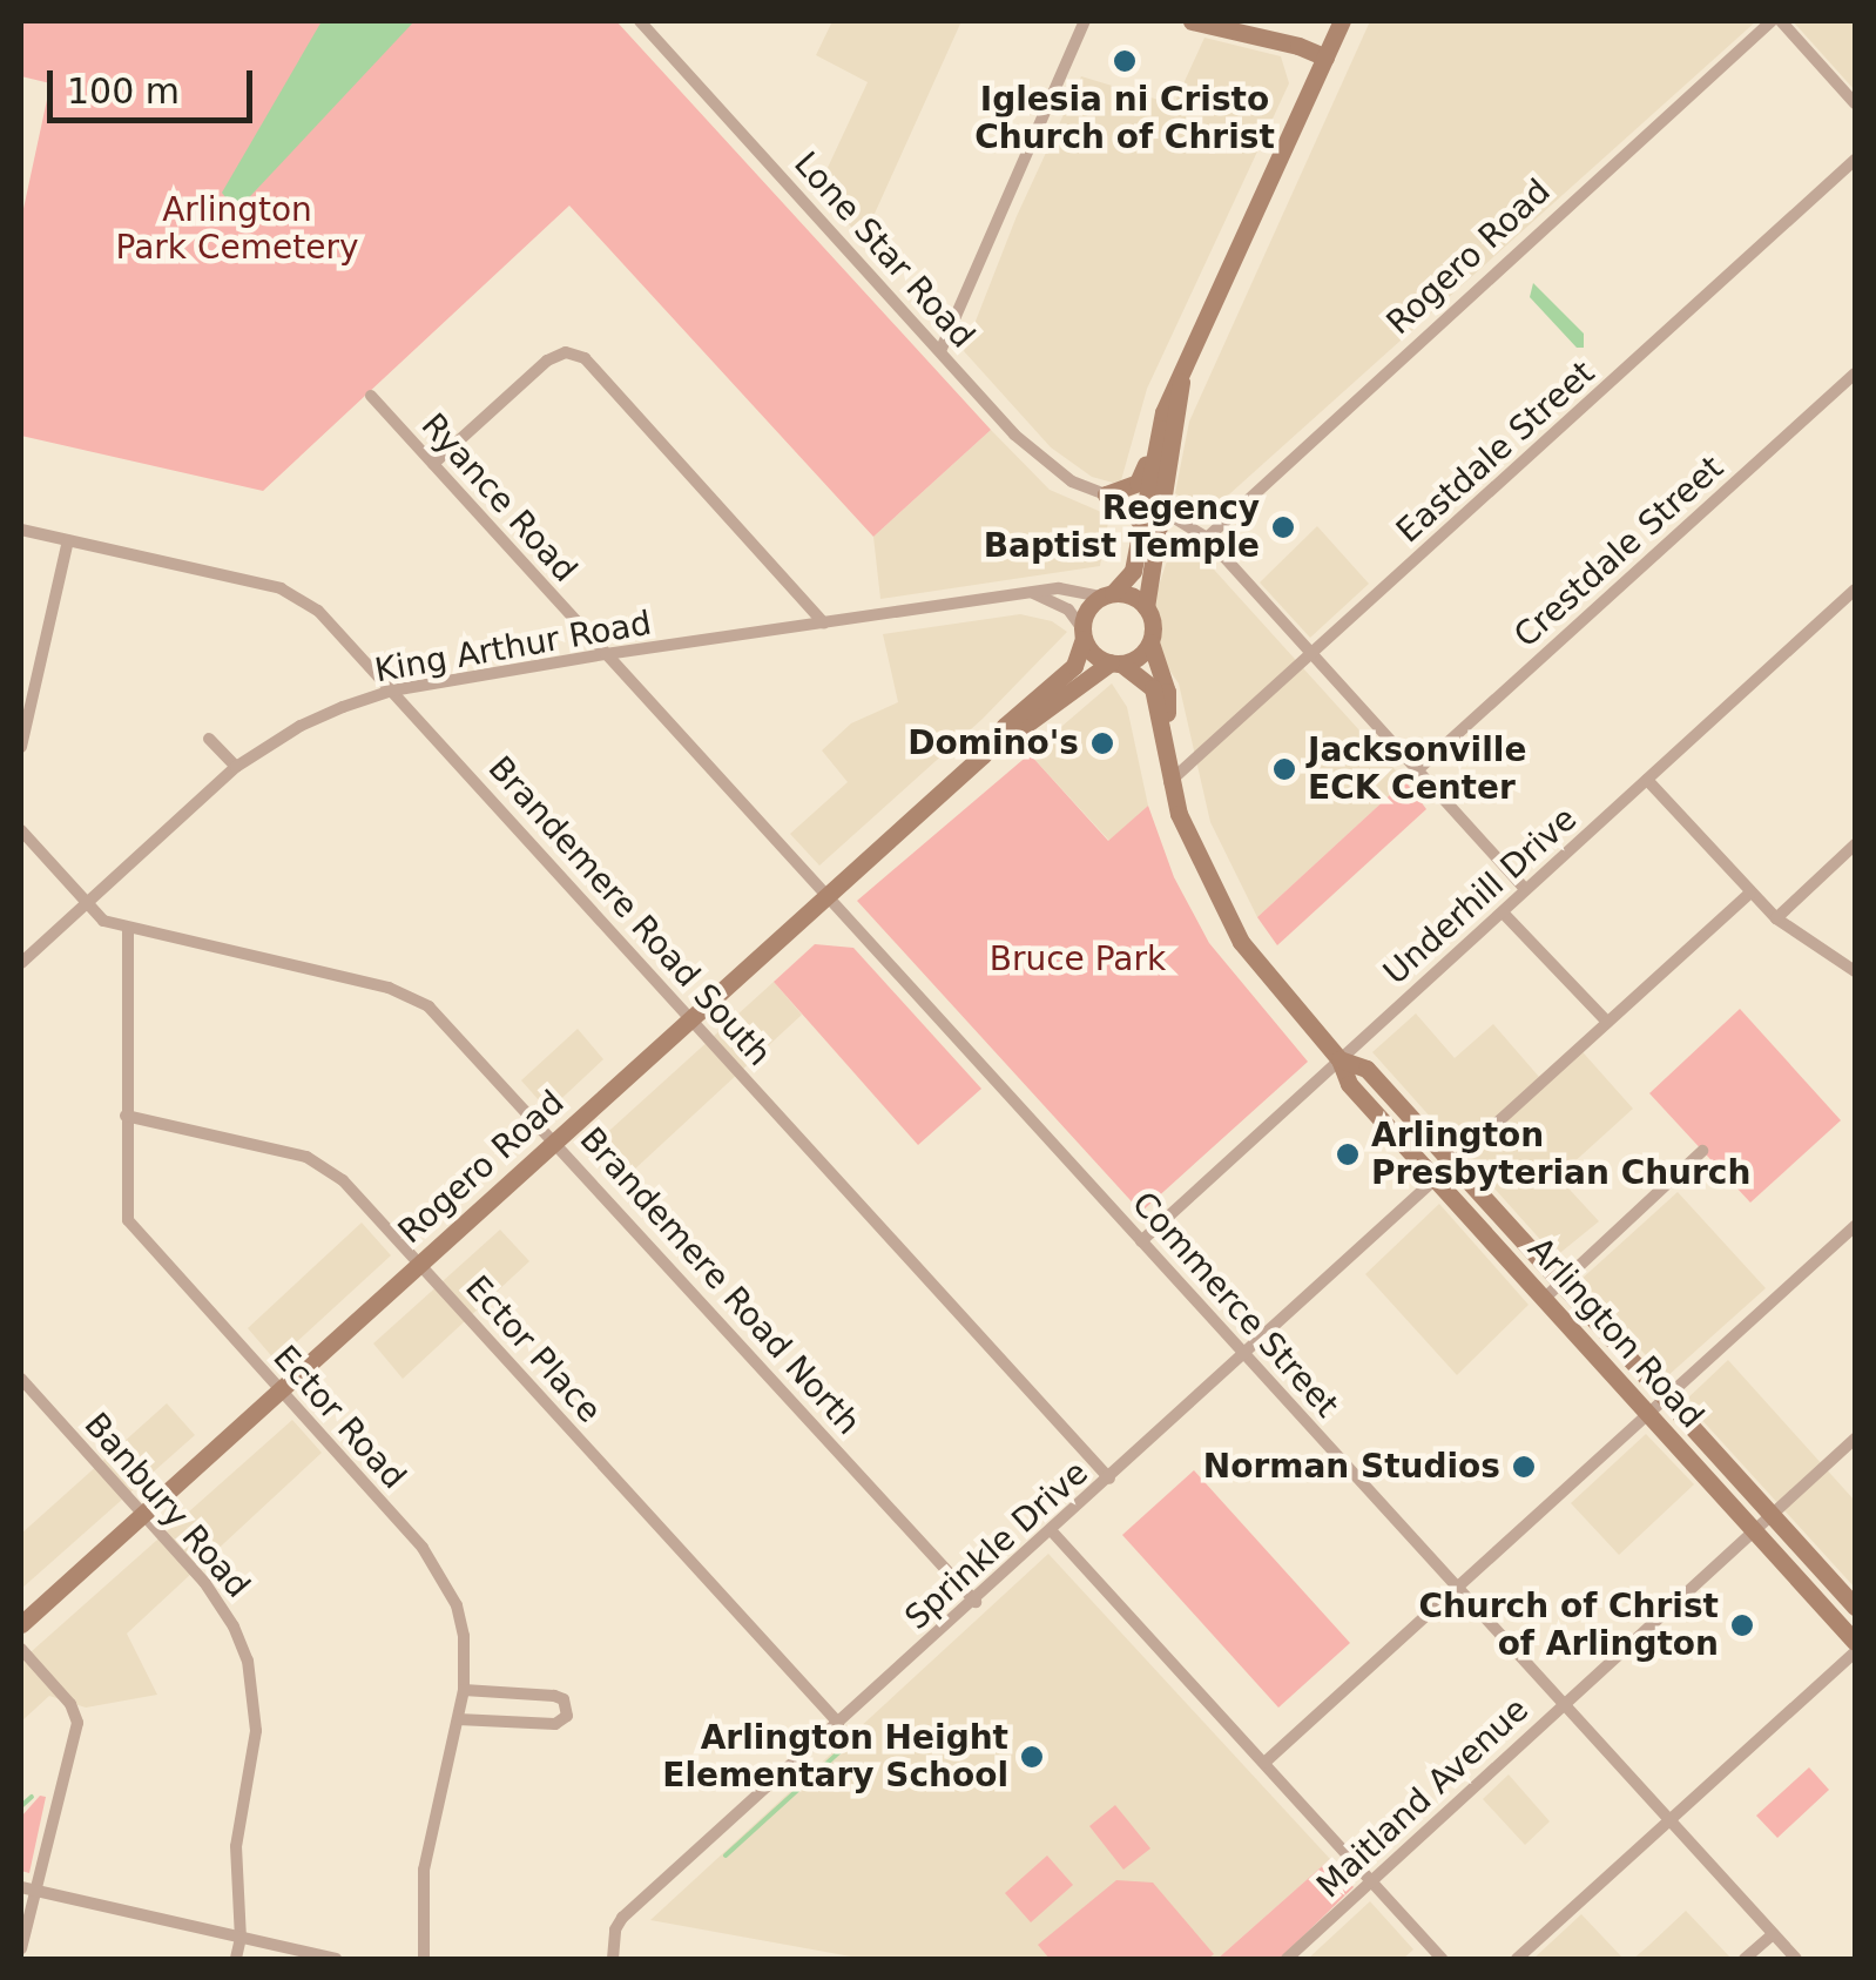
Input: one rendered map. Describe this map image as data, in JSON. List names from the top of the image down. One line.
{"streets":{"main road":["Rogero Road","Arlington Road"],"street":["Lone Star Road","Eastdale Street","Ryance Road","Crestdale Street","King Arthur Road","Underhill Drive","Brandemere Road South","Brandemere Road North","Commerce Street","Ector Place","Ector Road","Banbury Road","Sprinkle Drive","Maitland Avenue"]},"crossings":[["Rogero Road","Ryance Road"],["Rogero Road","King Arthur Road"],["Rogero Road","Brandemere Road South"],["Rogero Road","Brandemere Road North"],["Rogero Road","Commerce Street"],["Rogero Road","Arlington Road"],["Rogero Road","Ector Place"],["Rogero Road","Ector Road"],["Rogero Road","Banbury Road"],["Eastdale Street","Arlington Road"],["Ryance Road","King Arthur Road"],["Ryance Road","Commerce Street"],["King Arthur Road","Brandemere Road South"],["King Arthur Road","Brandemere Road North"],["King Arthur Road","Arlington Road"],["Underhill Drive","Commerce Street"],["Underhill Drive","Arlington Road"],["Brandemere Road South","Sprinkle Drive"],["Brandemere Road North","Ector Road"],["Brandemere Road North","Sprinkle Drive"],["Commerce Street","Sprinkle Drive"],["Commerce Street","Maitland Avenue"],["Arlington Road","Sprinkle Drive"],["Arlington Road","Maitland Avenue"],["Ector Place","Ector Road"],["Ector Place","Sprinkle Drive"]],"parks":["Arlington Park Cemetery","Bruce Park"],"places":["Iglesia ni Cristo Church of Christ","Regency Baptist Temple","Domino's","Jacksonville ECK Center","Arlington Presbyterian Church","Norman Studios","Church of Christ of Arlington","Arlington Height Elementary School"],"scale_bar":"100 m"}
